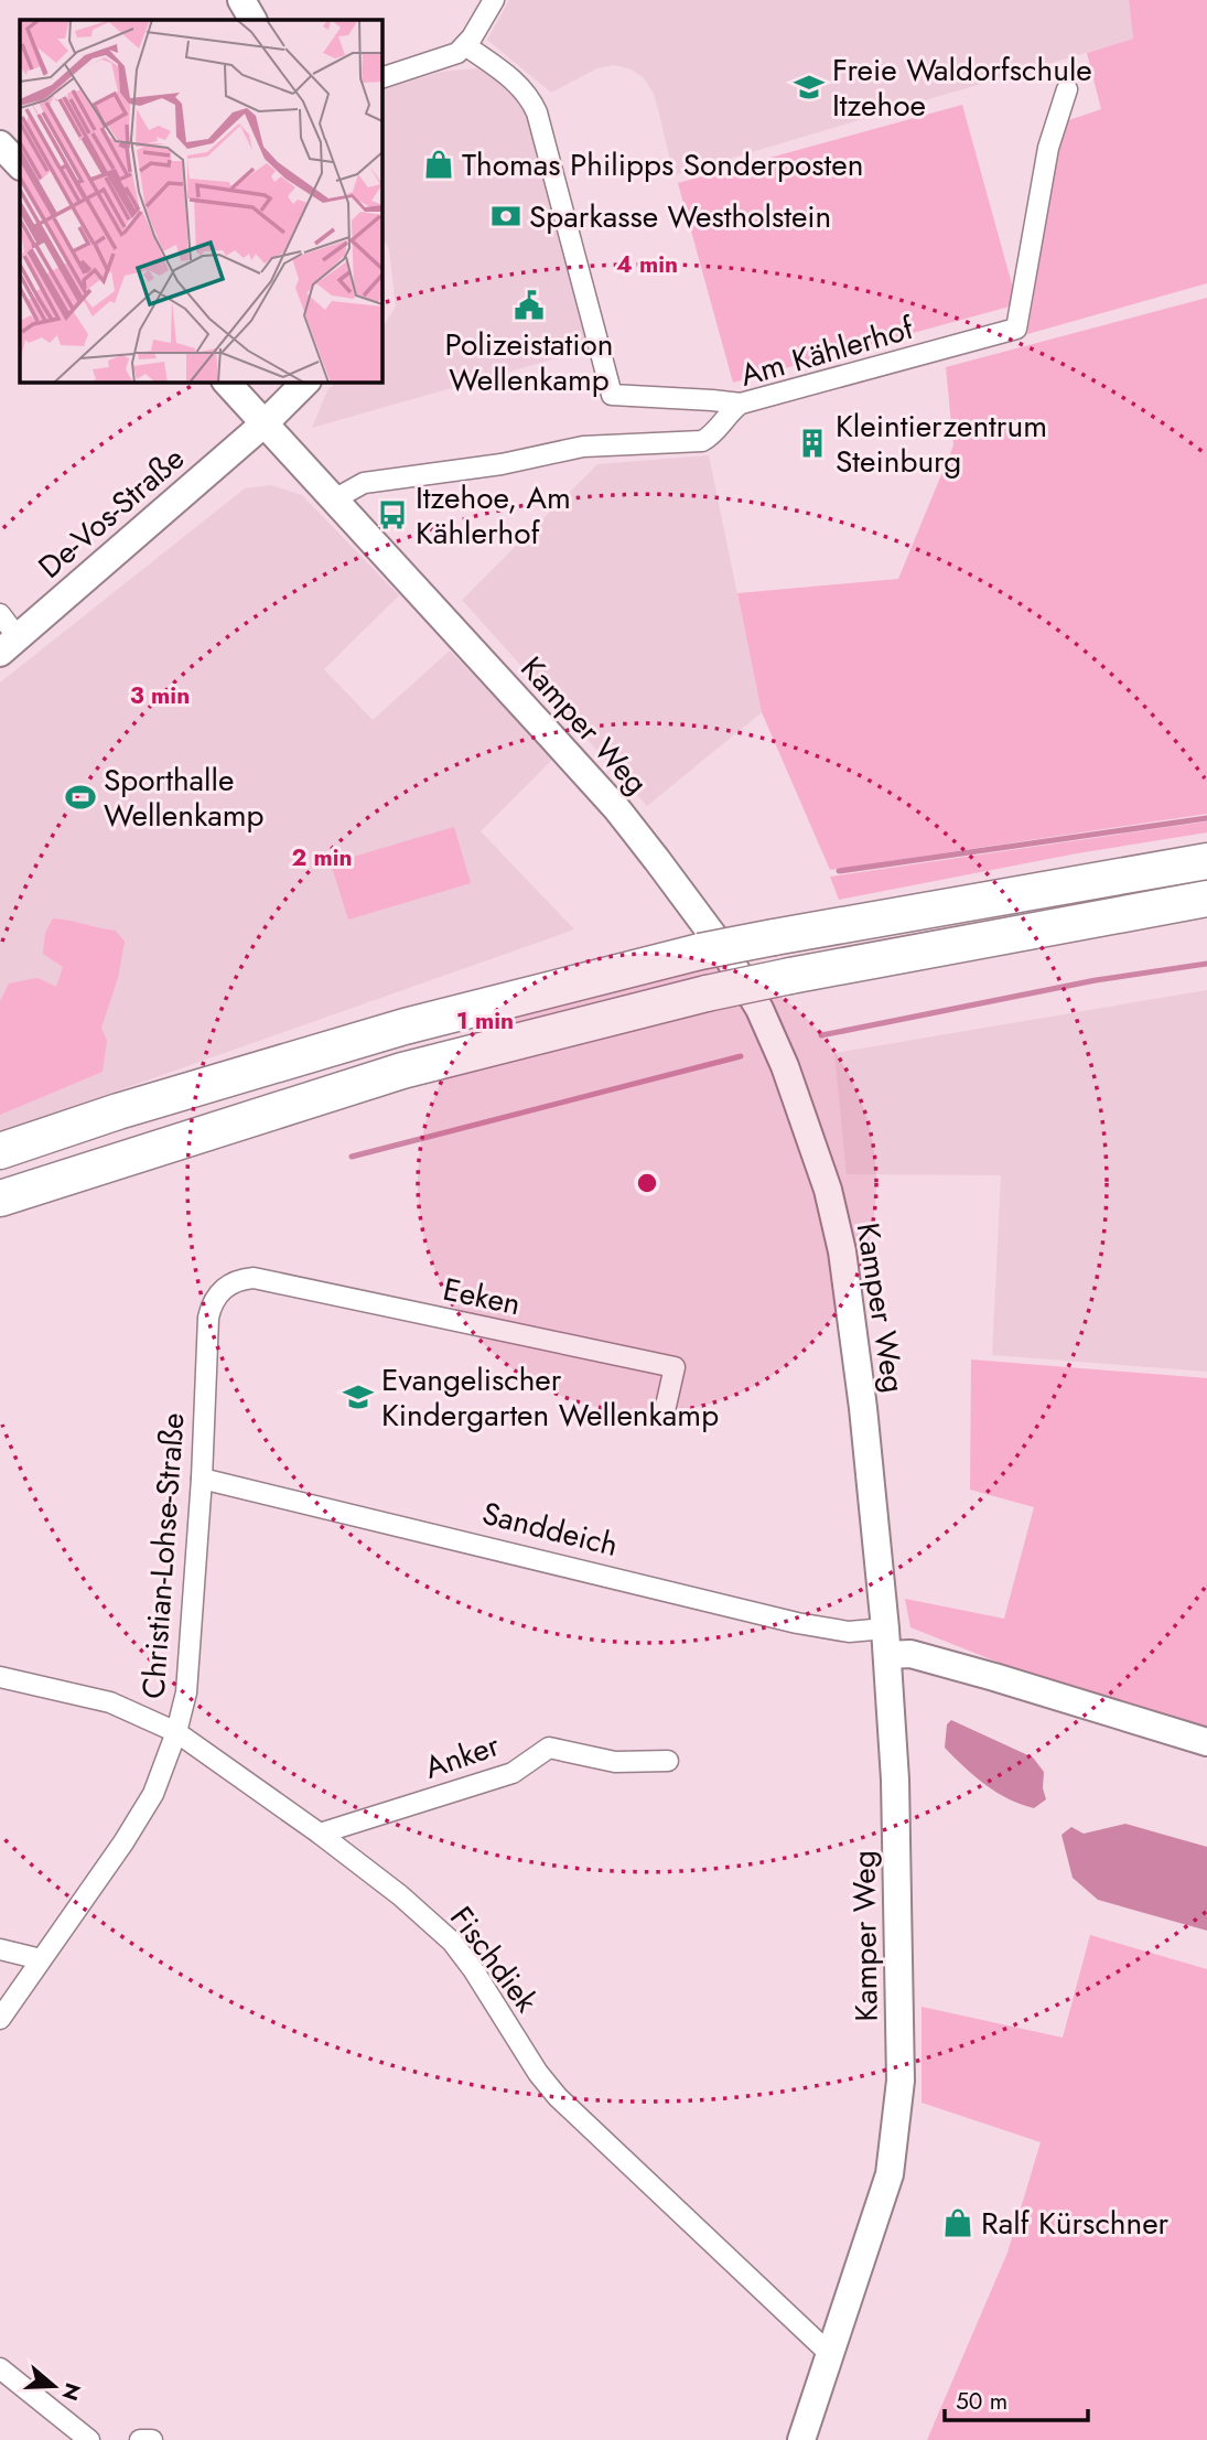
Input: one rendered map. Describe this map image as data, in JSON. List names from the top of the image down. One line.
{"streets":{"main road":["De-Vos-Straße","Kamper Weg","Sanddeich"],"street":["Am Kählerhof","Eeken","Christian-Lohse-Straße","Anker","Fischdiek"]},"crossings":[["Am Kählerhof","Kamper Weg"],["De-Vos-Straße","Kamper Weg"],["Kamper Weg","Sanddeich"],["Kamper Weg","Fischdiek"],["Eeken","Christian-Lohse-Straße"],["Sanddeich","Christian-Lohse-Straße"],["Christian-Lohse-Straße","Fischdiek"],["Anker","Fischdiek"]],"places":{"school or university":["Freie Waldorfschule Itzehoe","Evangelischer Kindergarten Wellenkamp"],"shop":["Thomas Philipps Sonderposten","Ralf Kürschner"],"bank":["Sparkasse Westholstein"],"public building":["Polizeistation Wellenkamp"],"building":["Kleintierzentrum Steinburg"],"bus stop":["Itzehoe, Am Kählerhof"],"sports":["Sporthalle Wellenkamp"]},"scale_bar":"50 m","north":"right","rings":["4 min","3 min","2 min","1 min"]}
